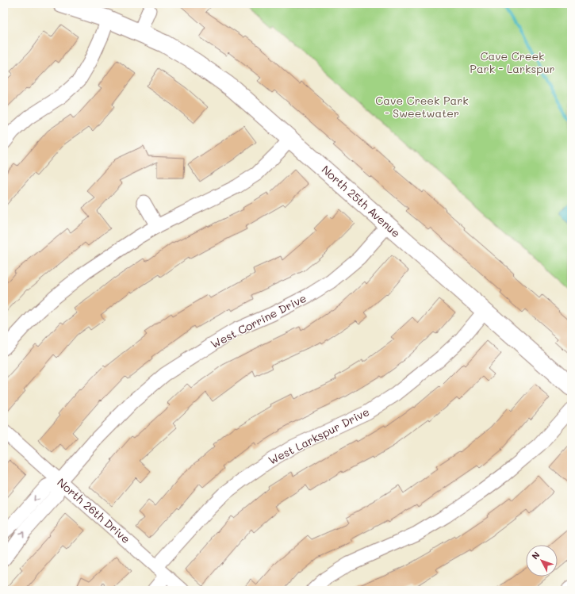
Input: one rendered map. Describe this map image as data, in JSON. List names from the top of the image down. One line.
{"streets":{"street":["North 25th Avenue","West Corrine Drive","West Larkspur Drive","North 26th Drive"]},"crossings":[["North 25th Avenue","West Corrine Drive"],["North 25th Avenue","West Larkspur Drive"],["West Corrine Drive","North 26th Drive"],["West Larkspur Drive","North 26th Drive"]],"parks":["Cave Creek Park - Larkspur","Cave Creek Park - Sweetwater"],"north":"top left"}
